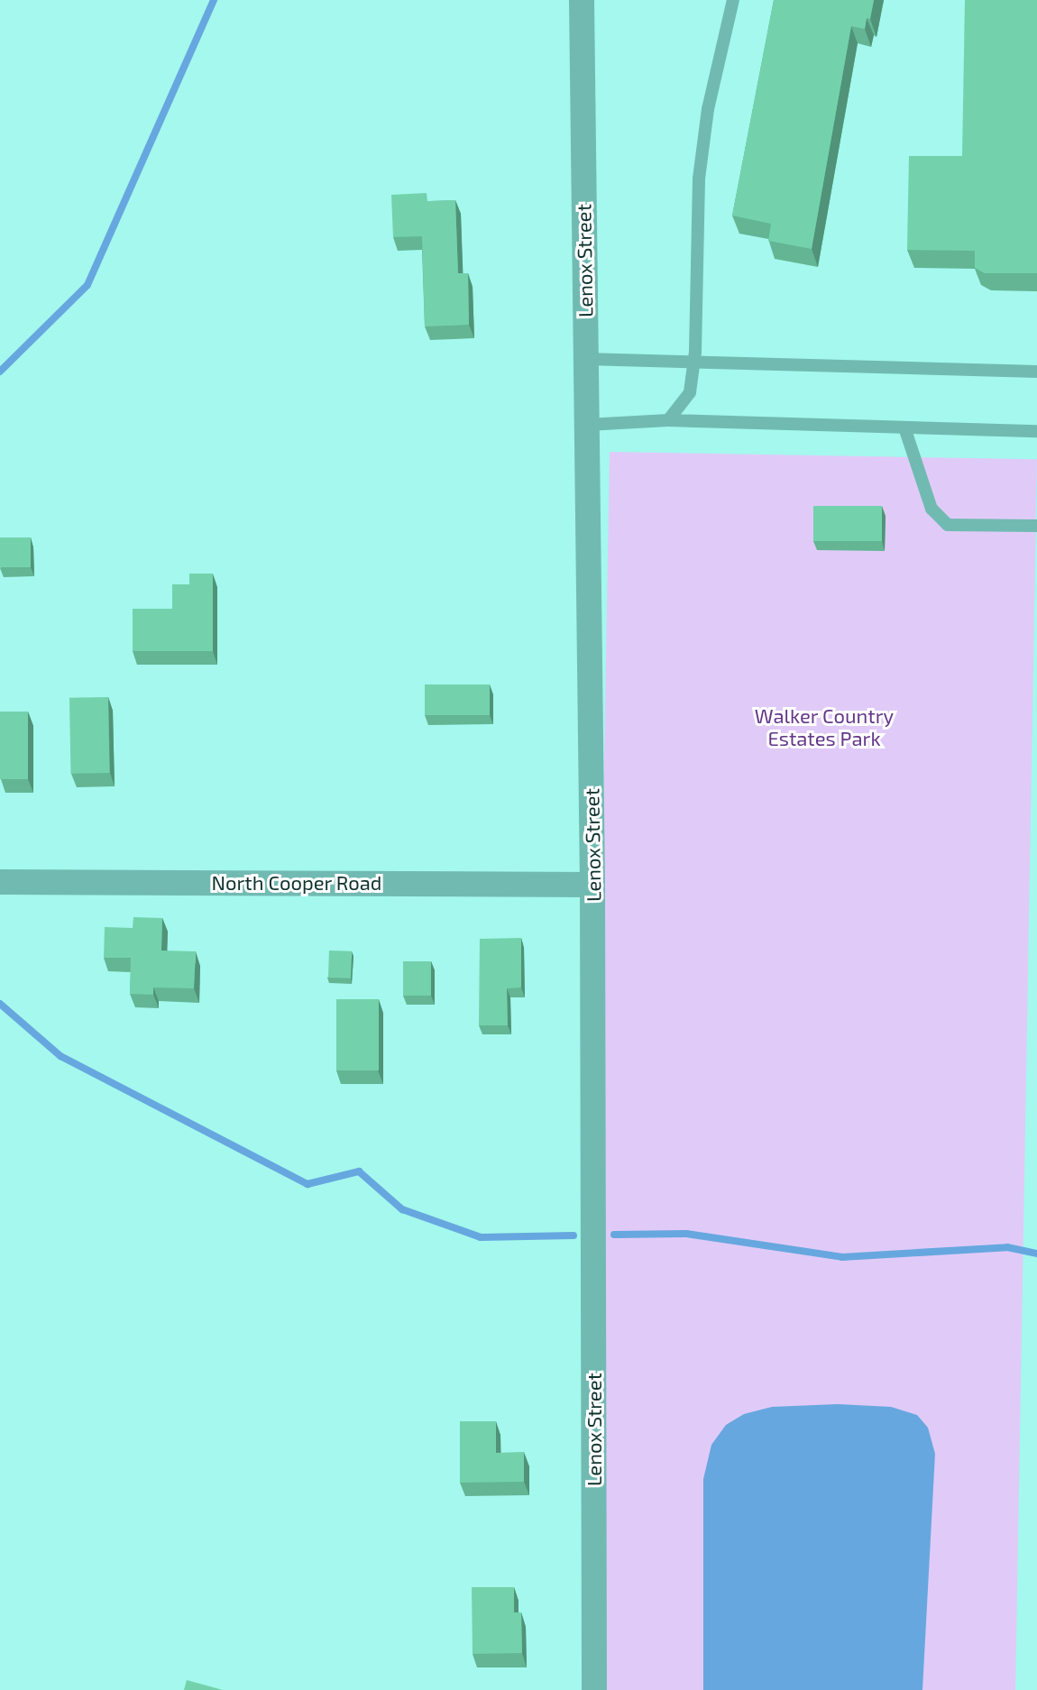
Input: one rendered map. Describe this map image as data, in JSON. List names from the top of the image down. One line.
{"streets":{"street":["Lenox Street","North Cooper Road"]},"crossings":[["Lenox Street","North Cooper Road"]],"parks":["Walker Country Estates Park"]}
